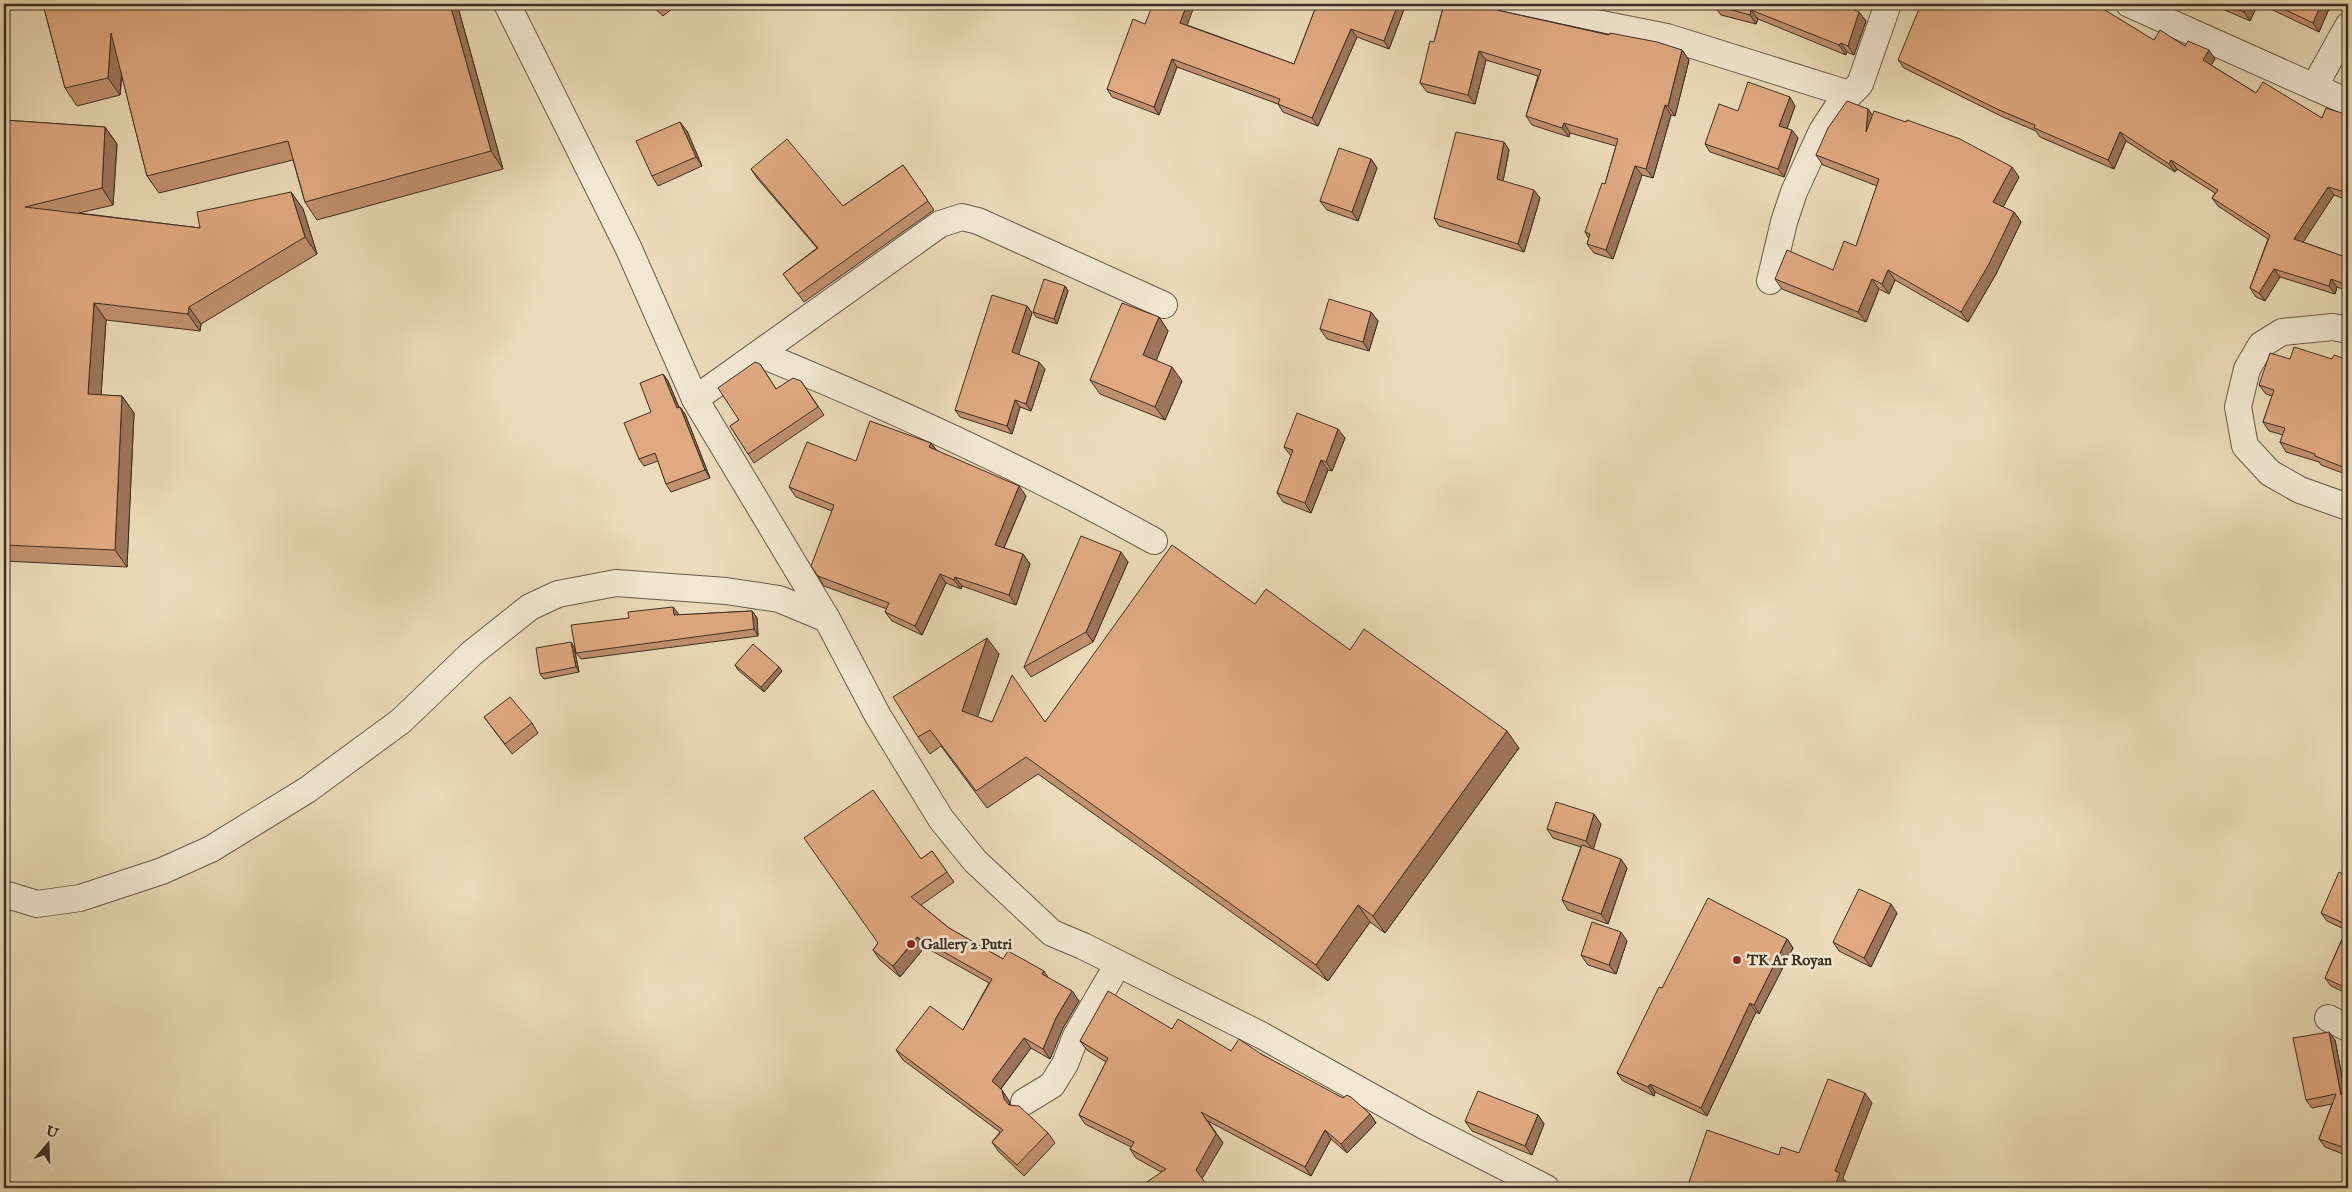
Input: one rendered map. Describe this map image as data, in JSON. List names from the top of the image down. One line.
{"places":["Gallery 2 Putri","TK Ar Royan"],"north":"top"}
